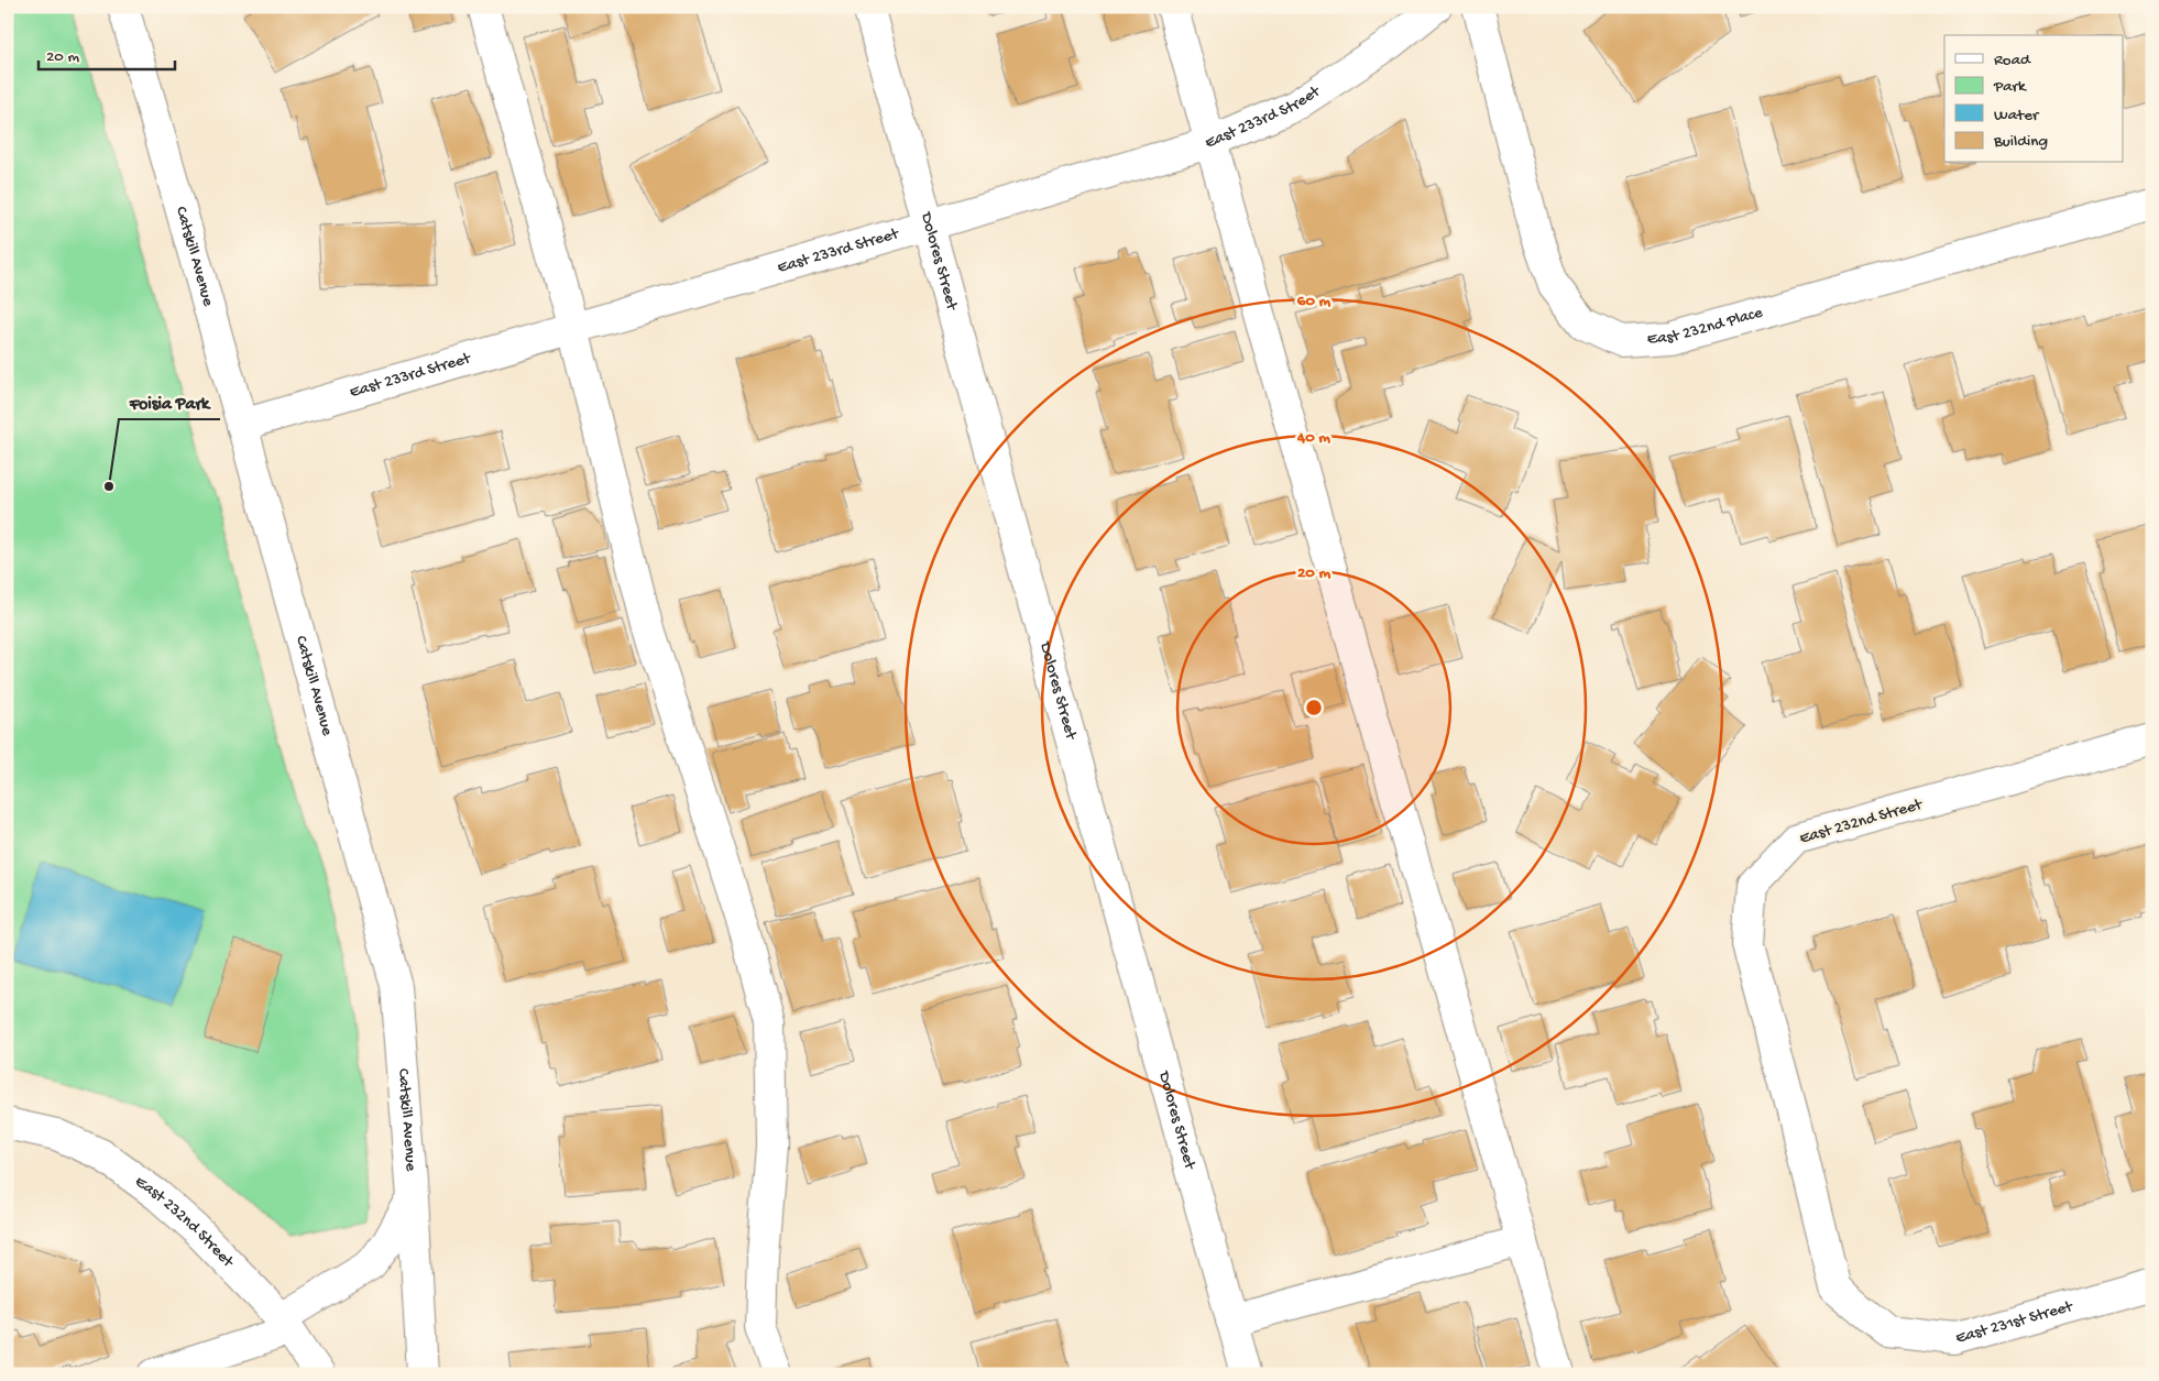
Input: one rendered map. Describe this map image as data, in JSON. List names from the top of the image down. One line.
{"streets":{"street":["East 233rd Street","Catskill Avenue","Dolores Street","East 232nd Place","East 232nd Street","East 231st Street"]},"crossings":[["East 233rd Street","Catskill Avenue"],["East 233rd Street","Dolores Street"],["Catskill Avenue","East 232nd Street"],["East 232nd Street","East 231st Street"]],"places":["Foisia Park"],"legend":["Road","Park","Water","Building"],"scale_bar":"20 m","rings":["60 m","40 m","20 m"]}
